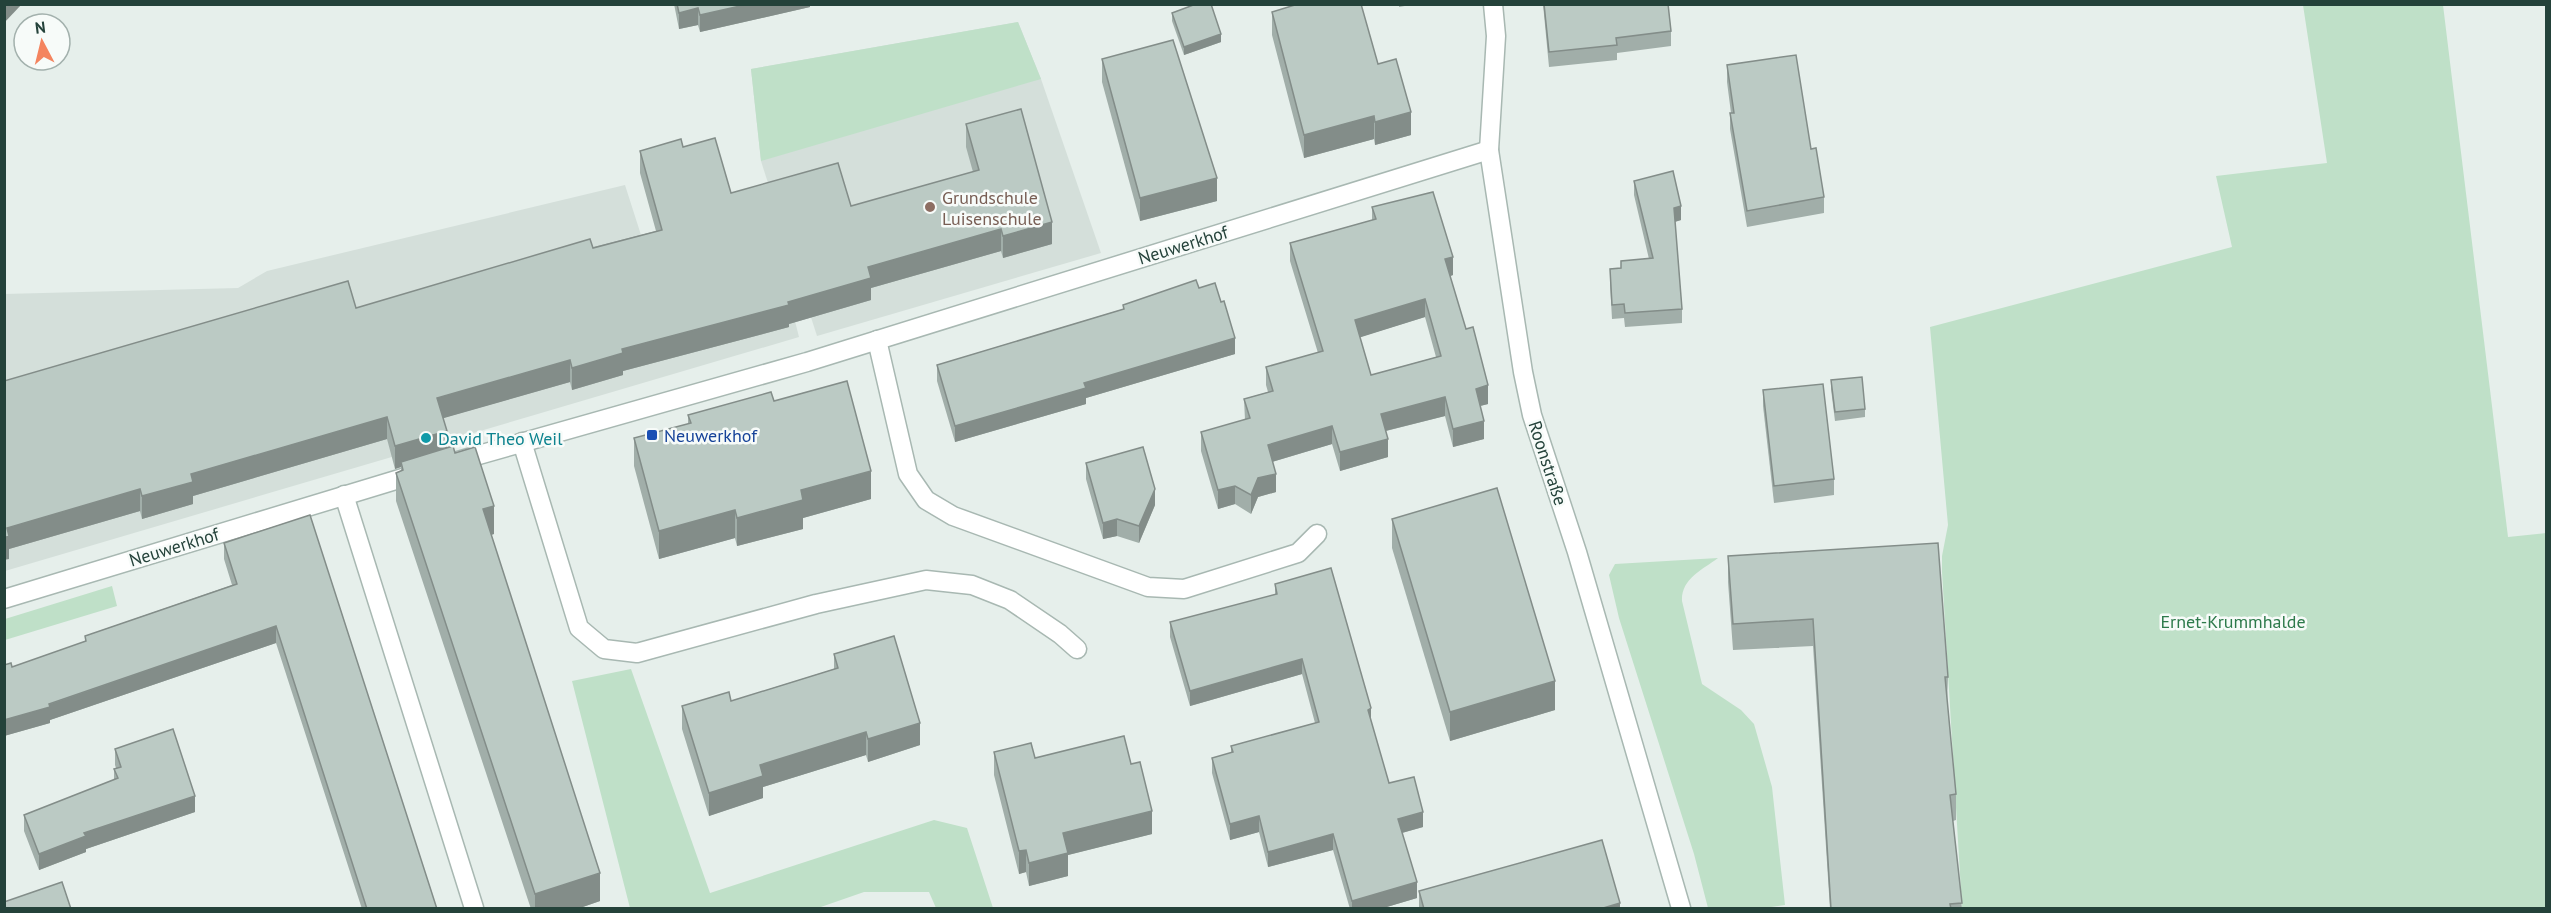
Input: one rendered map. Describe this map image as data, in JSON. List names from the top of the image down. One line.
{"streets":{"street":["Neuwerkhof","Roonstraße"]},"crossings":[["Neuwerkhof","Roonstraße"]],"parks":["Ernet-Krummhalde"],"places":{"other":["Grundschule Luisenschule","David Theo Weil"],"transit":["Neuwerkhof"]},"north":"top"}
